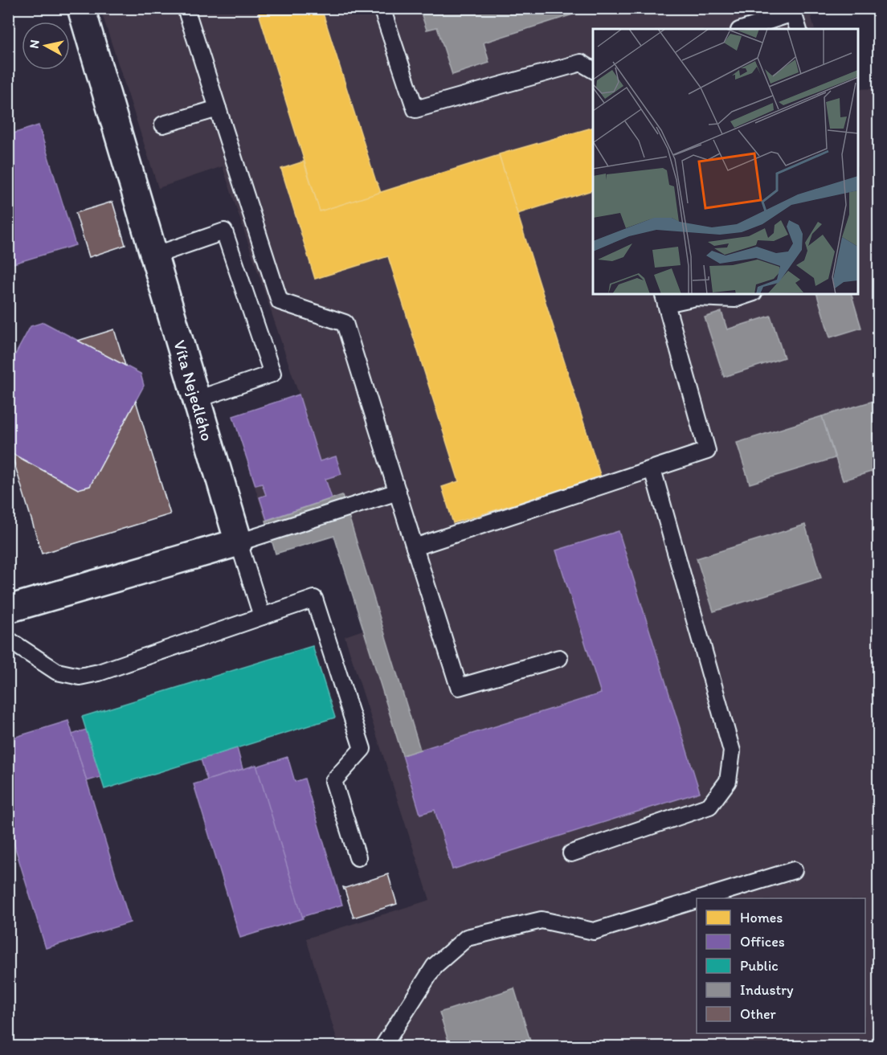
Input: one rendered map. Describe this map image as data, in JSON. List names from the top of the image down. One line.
{"streets":{"street":["Víta Nejedlého"]},"legend":["Homes","Offices","Public","Industry","Other"],"north":"left"}
